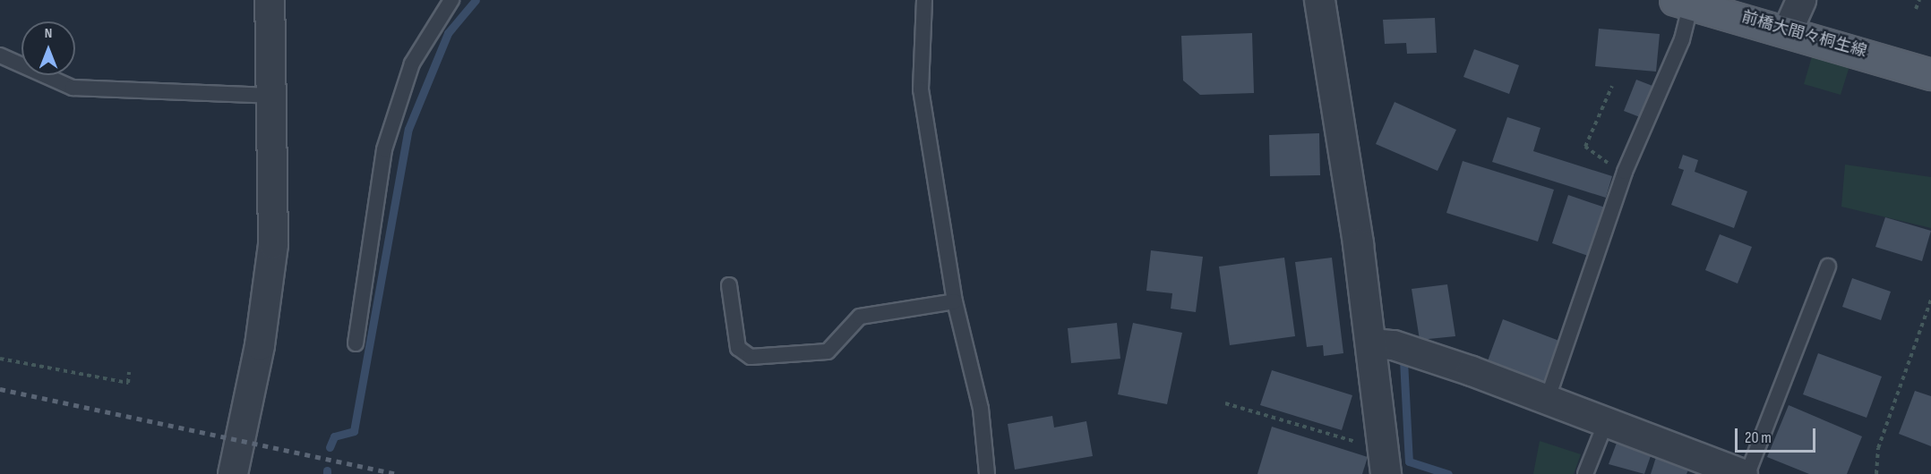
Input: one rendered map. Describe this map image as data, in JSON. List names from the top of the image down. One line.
{"streets":{"main road":["前橋大間々桐生線"]},"scale_bar":"20 m","north":"top"}
